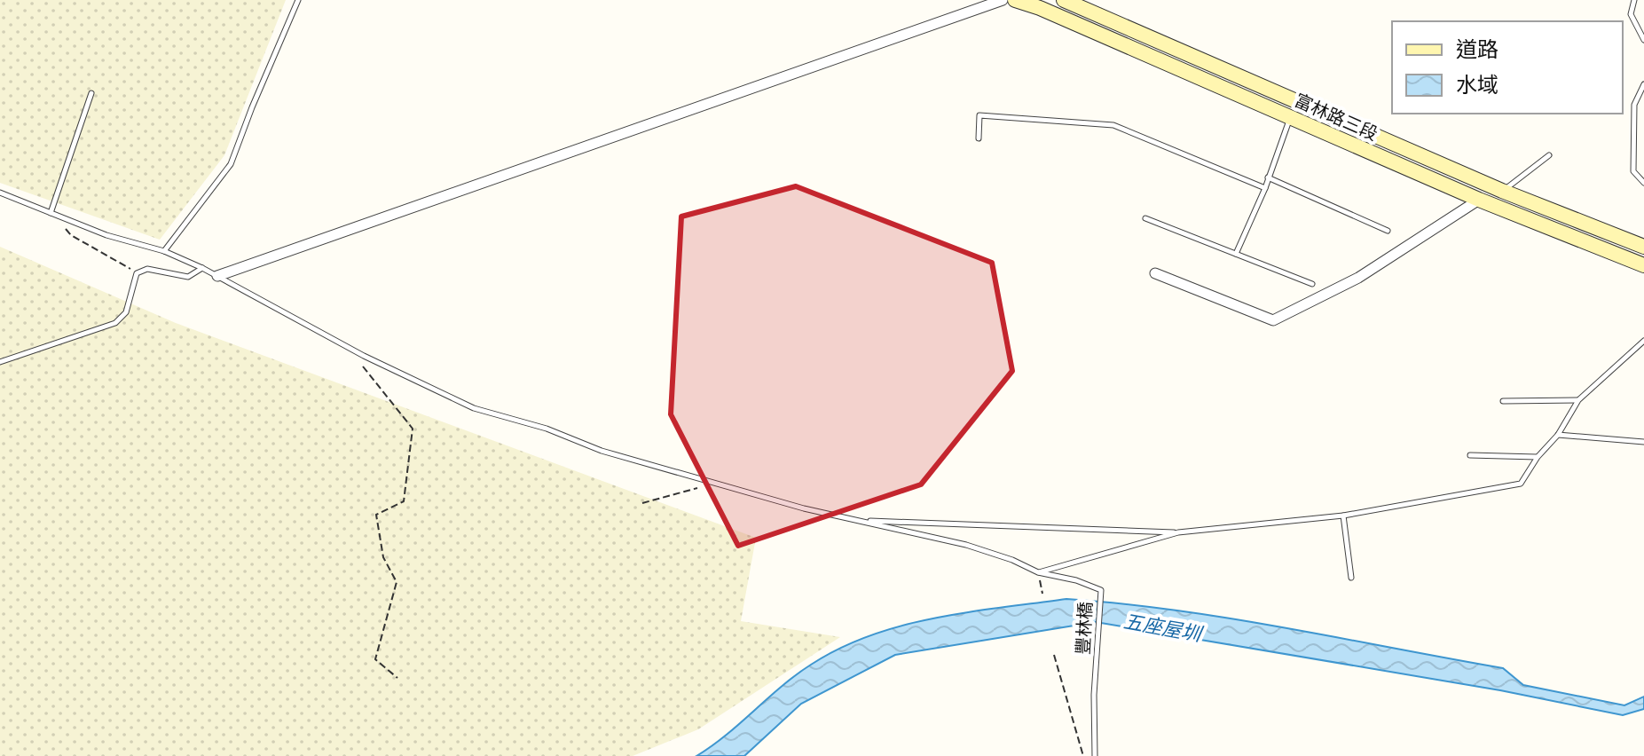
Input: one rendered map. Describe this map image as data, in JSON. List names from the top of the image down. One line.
{"streets":{"main road":["富林路三段"],"lane":["豐林橋"]},"water":["五座屋圳"],"legend":["道路","水域"]}
